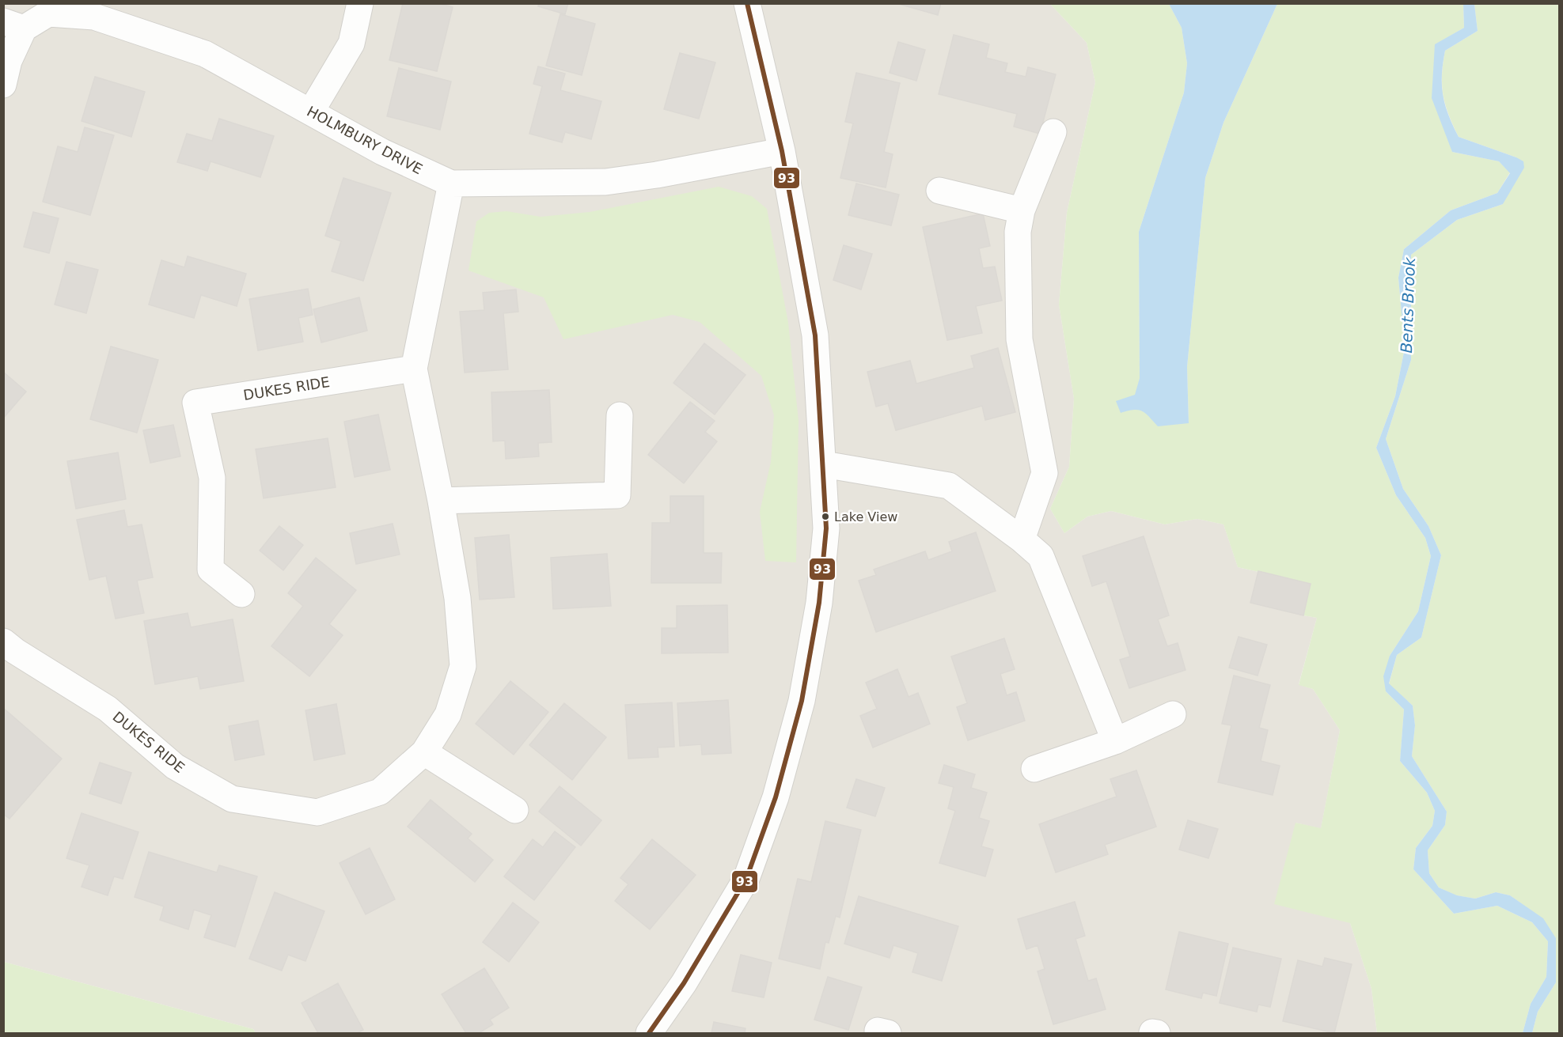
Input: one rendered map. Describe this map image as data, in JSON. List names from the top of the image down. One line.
{"streets":{"street":["HOLMBURY DRIVE","DUKES RIDE"]},"crossings":[["HOLMBURY DRIVE","DUKES RIDE"]],"water":["Bents Brook"],"places":["Lake View"],"lines":["transit line 93"]}
